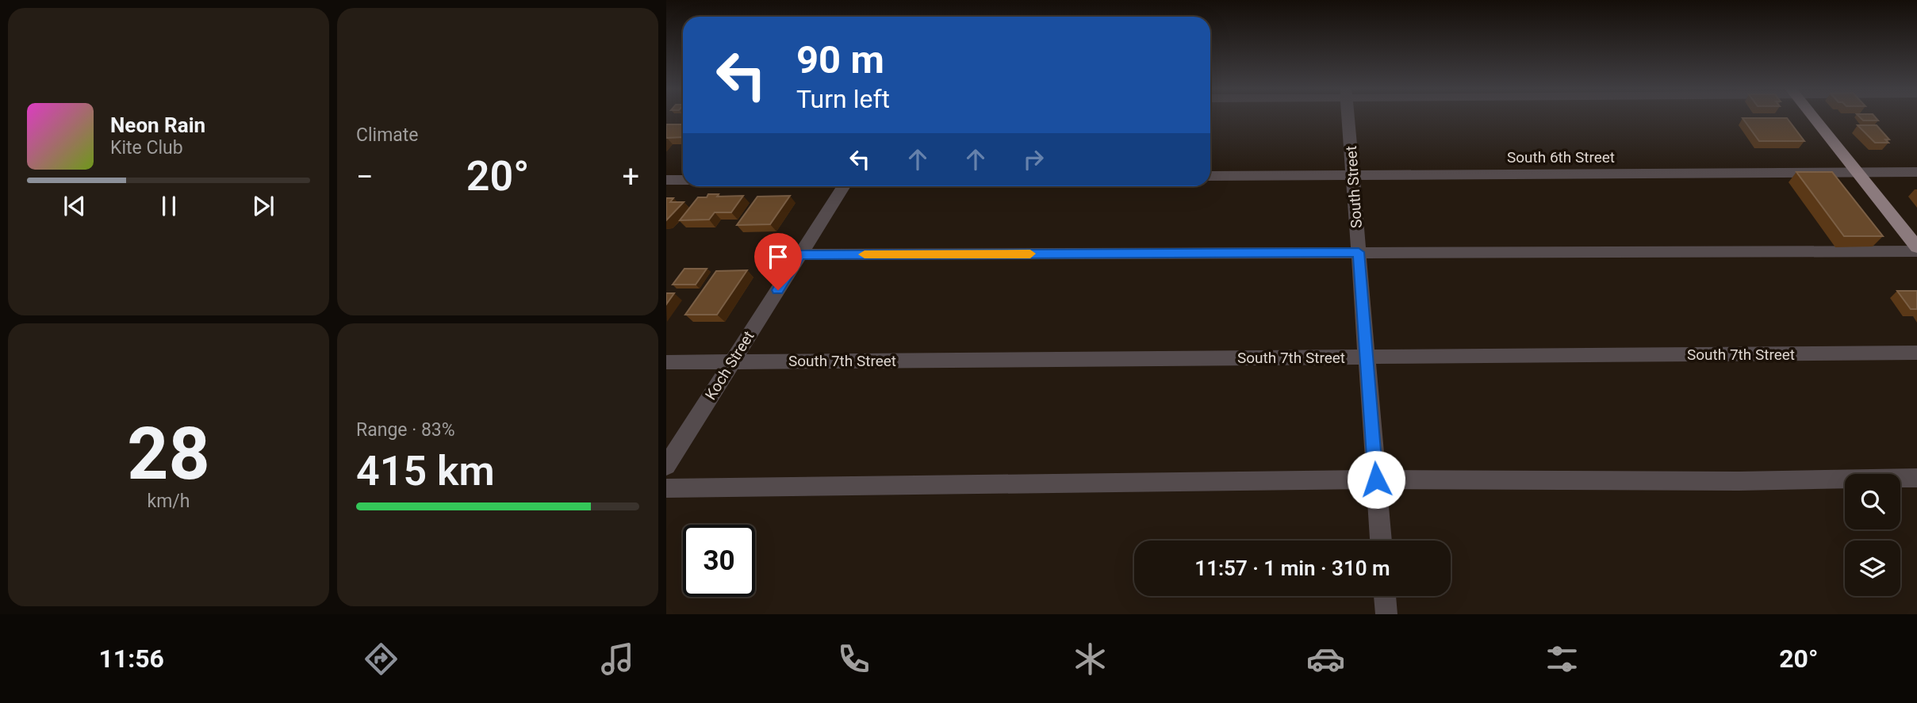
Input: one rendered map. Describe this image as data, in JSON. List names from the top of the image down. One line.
{"streets":{"street":["South 6th Street","South Street","South 7th Street","Koch Street"]},"crossings":[["South 6th Street","South Street"],["South Street","South 7th Street"],["South 7th Street","Koch Street"]],"page":{"tile":["Climate",["28","km/h"],["Range · 83%","415 km"]],"turn":["90 m","Turn left"],"song":["Neon Rain","Kite Club"],"heat":["−","20°","+"],"limit":"30","trip":"11:57 · 1 min · 310 m","tabs":["11:56","20°"]}}
